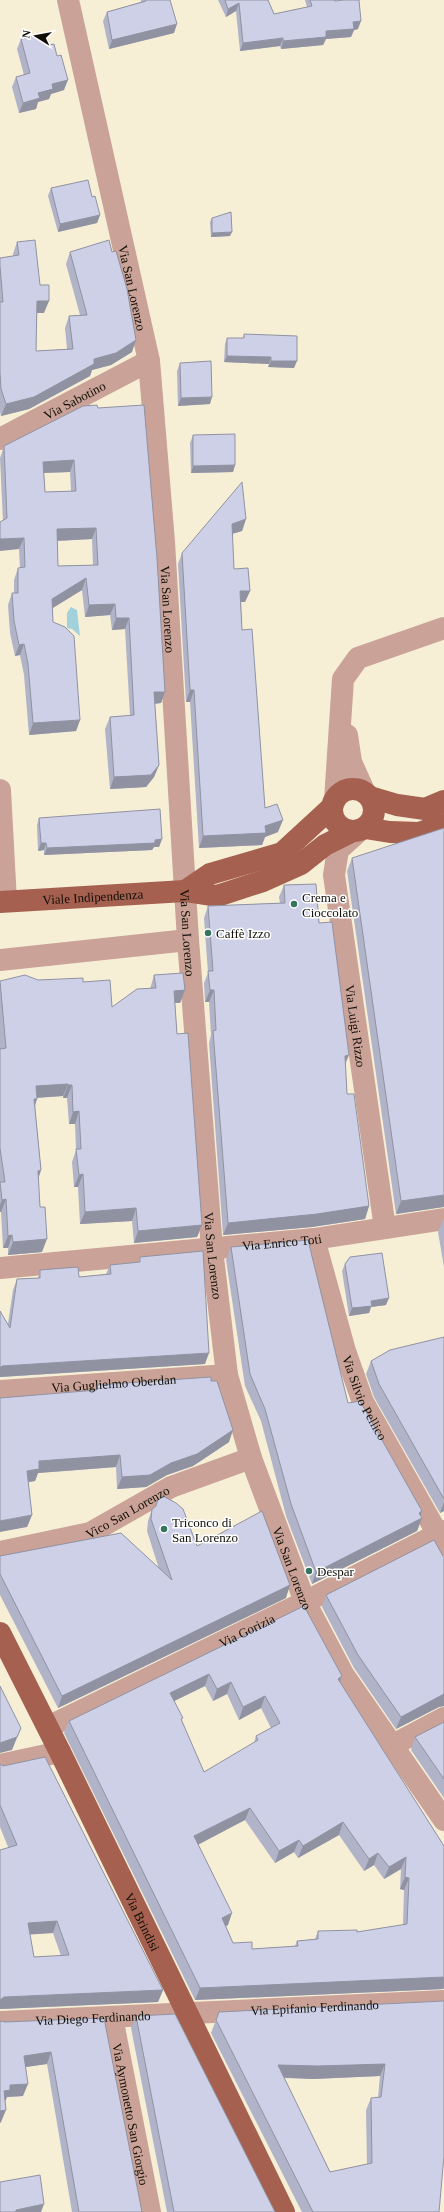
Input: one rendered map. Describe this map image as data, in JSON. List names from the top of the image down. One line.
{"streets":{"main road":["Viale Indipendenza","Via Brindisi"],"street":["Via San Lorenzo","Via Sabotino","Via Luigi Rizzo","Via Enrico Toti","Via Guglielmo Oberdan","Via Silvio Pellico","Vico San Lorenzo","Via Gorizia","Via Epifanio Ferdinando","Via Diego Ferdinando","Via Aymonetto San Giorgio"]},"crossings":[["Via San Lorenzo","Via Sabotino"],["Via San Lorenzo","Viale Indipendenza"],["Via San Lorenzo","Via Enrico Toti"],["Via San Lorenzo","Via Guglielmo Oberdan"],["Via San Lorenzo","Vico San Lorenzo"],["Via San Lorenzo","Via Gorizia"],["Viale Indipendenza","Via Luigi Rizzo"],["Via Luigi Rizzo","Via Enrico Toti"],["Via Enrico Toti","Via Silvio Pellico"],["Via Silvio Pellico","Via Gorizia"],["Via Gorizia","Via Brindisi"],["Via Brindisi","Via Epifanio Ferdinando"],["Via Brindisi","Via Diego Ferdinando"],["Via Epifanio Ferdinando","Via Diego Ferdinando"],["Via Diego Ferdinando","Via Aymonetto San Giorgio"]],"places":["Crema e Cioccolato","Caffè Izzo","Triconco di San Lorenzo","Despar"],"north":"left"}
